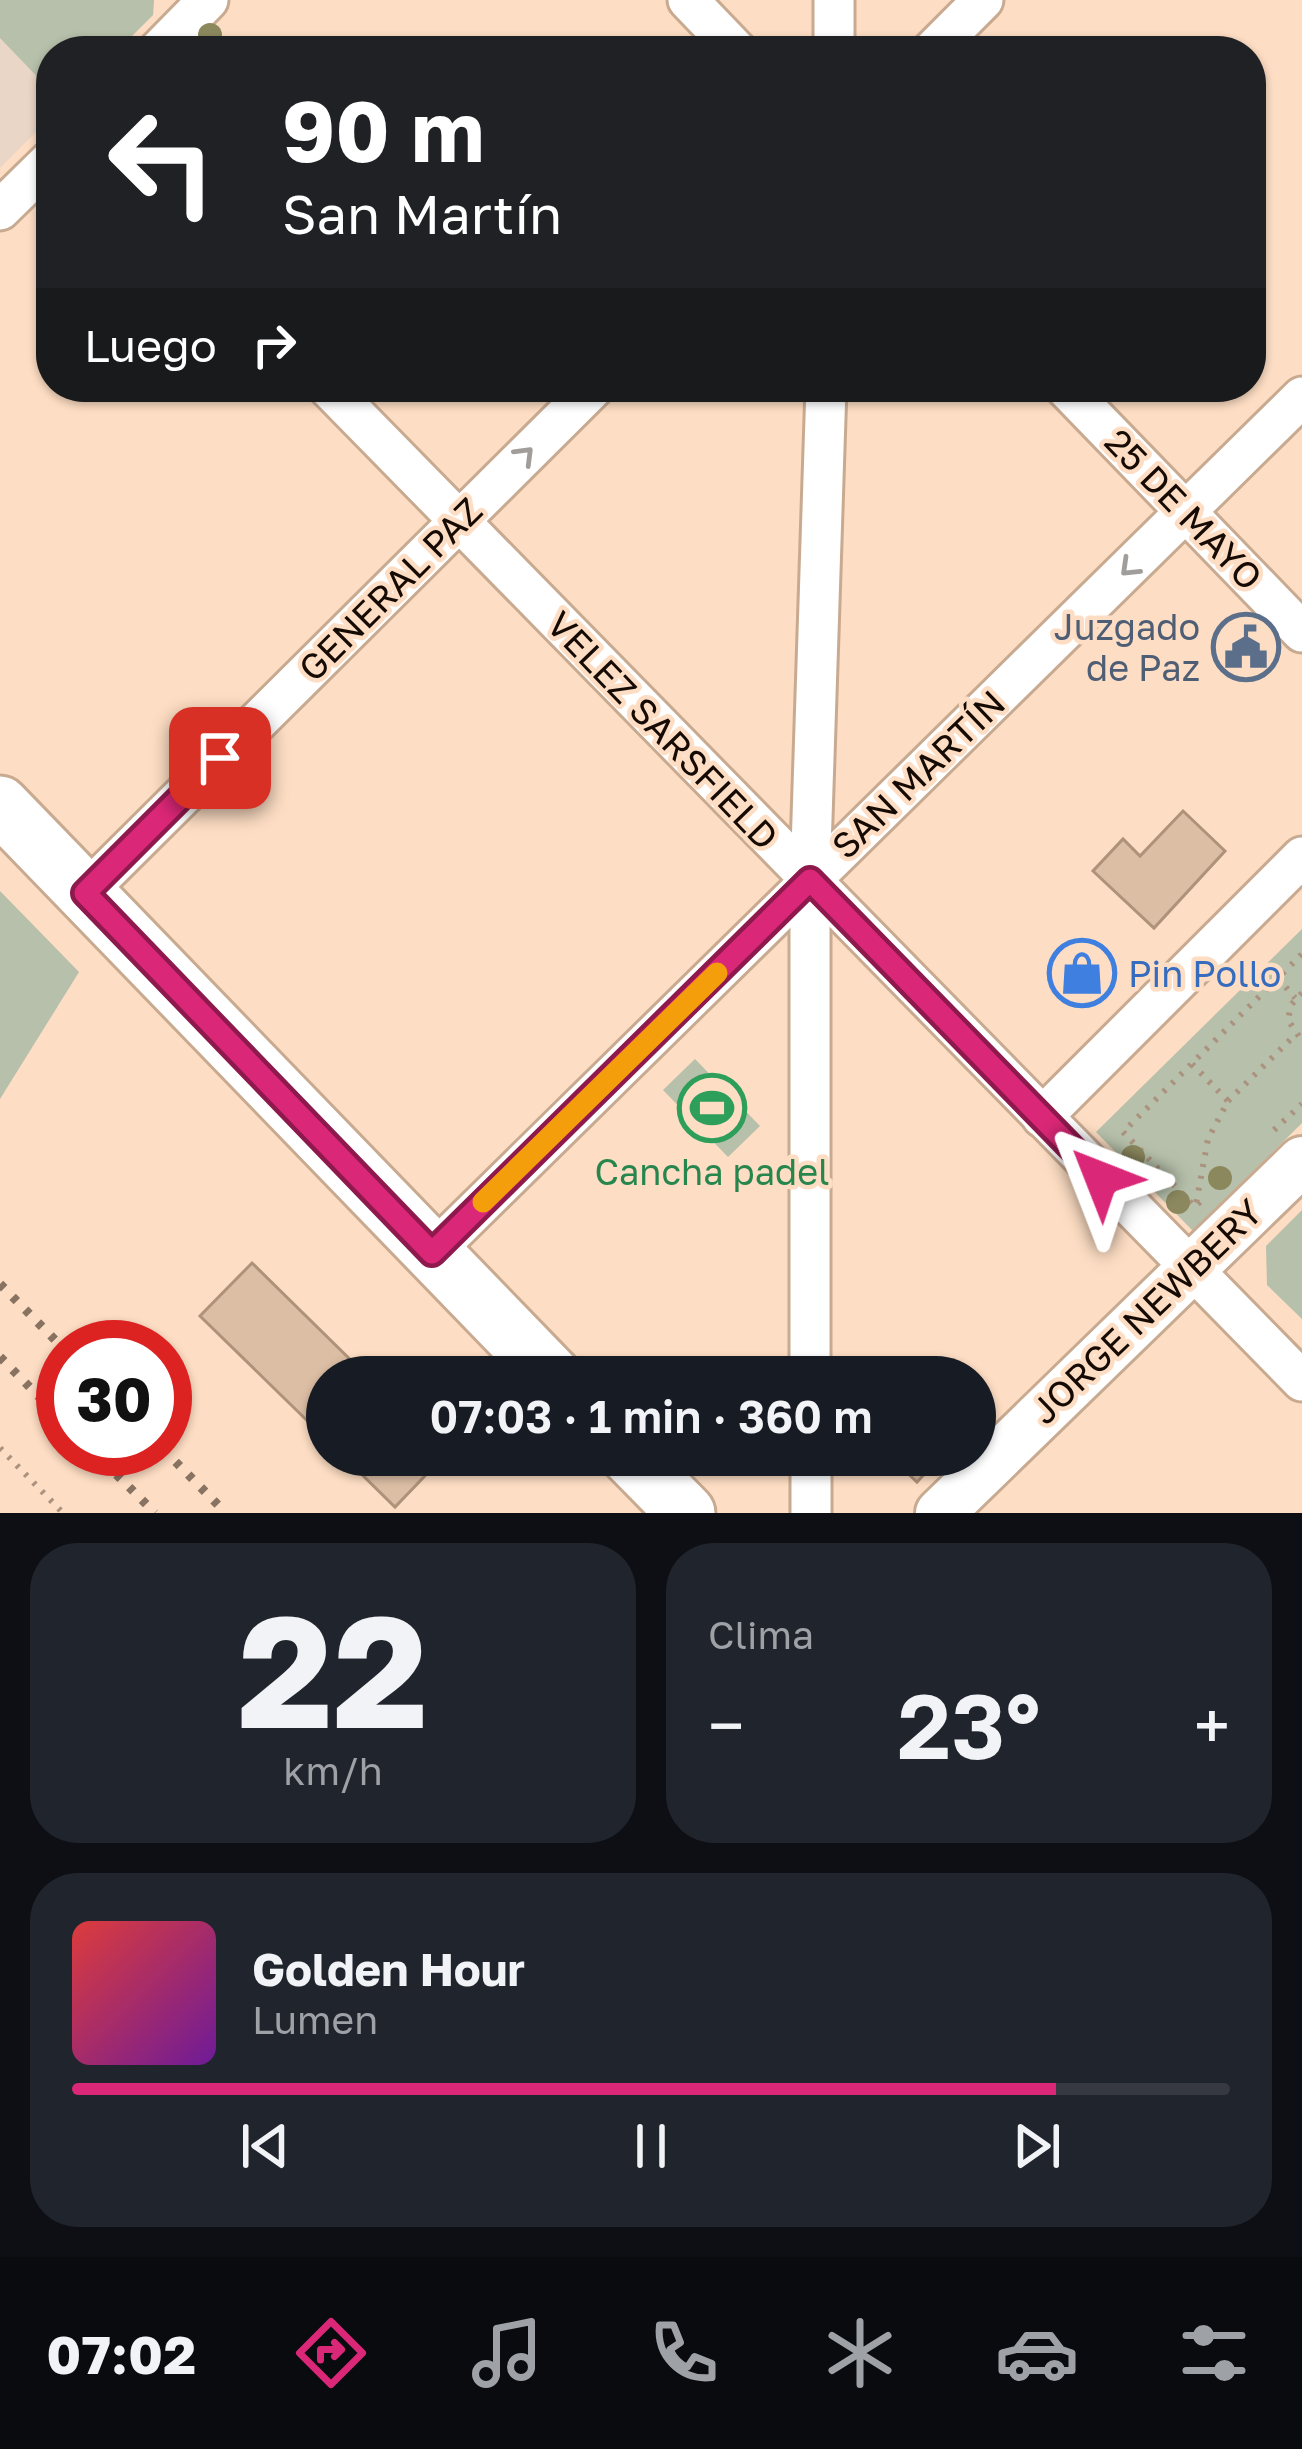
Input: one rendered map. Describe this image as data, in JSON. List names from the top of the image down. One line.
{"streets":{"main road":["JORGE NEWBERY"],"street":["25 DE MAYO","GENERAL PAZ","VELEZ SARSFIELD","SAN MARTÍN"]},"crossings":[["25 DE MAYO","SAN MARTÍN"],["GENERAL PAZ","VELEZ SARSFIELD"],["VELEZ SARSFIELD","SAN MARTÍN"],["VELEZ SARSFIELD","JORGE NEWBERY"]],"places":{"public building":["Juzgado de Paz"],"shop":["Pin Pollo"],"sports":["Cancha padel"]},"page":{"turn":["90 m","San Martín"],"then":"Luego","limit":"30","trip":"07:03 · 1 min · 360 m","tile":[["22","km/h"],"Clima"],"heat":["−","23°","+"],"song":["Golden Hour","Lumen"],"tabs":"07:02"}}
